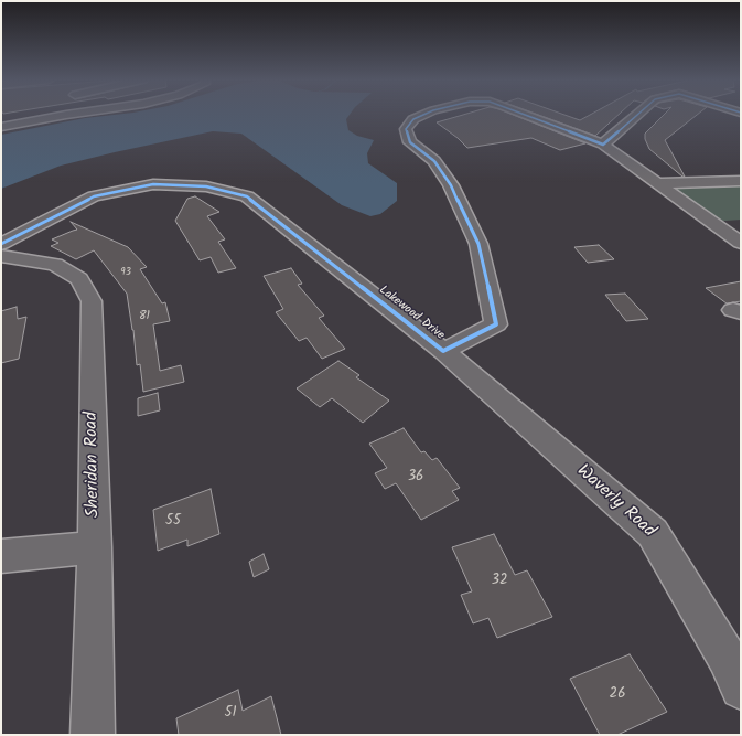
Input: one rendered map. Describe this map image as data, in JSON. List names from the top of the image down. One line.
{"streets":{"street":["Lakewood Drive","Sheridan Road","Waverly Road"]},"crossings":[["Lakewood Drive","Waverly Road"]],"house_numbers":["93","81","36","55","32","26","51"]}
